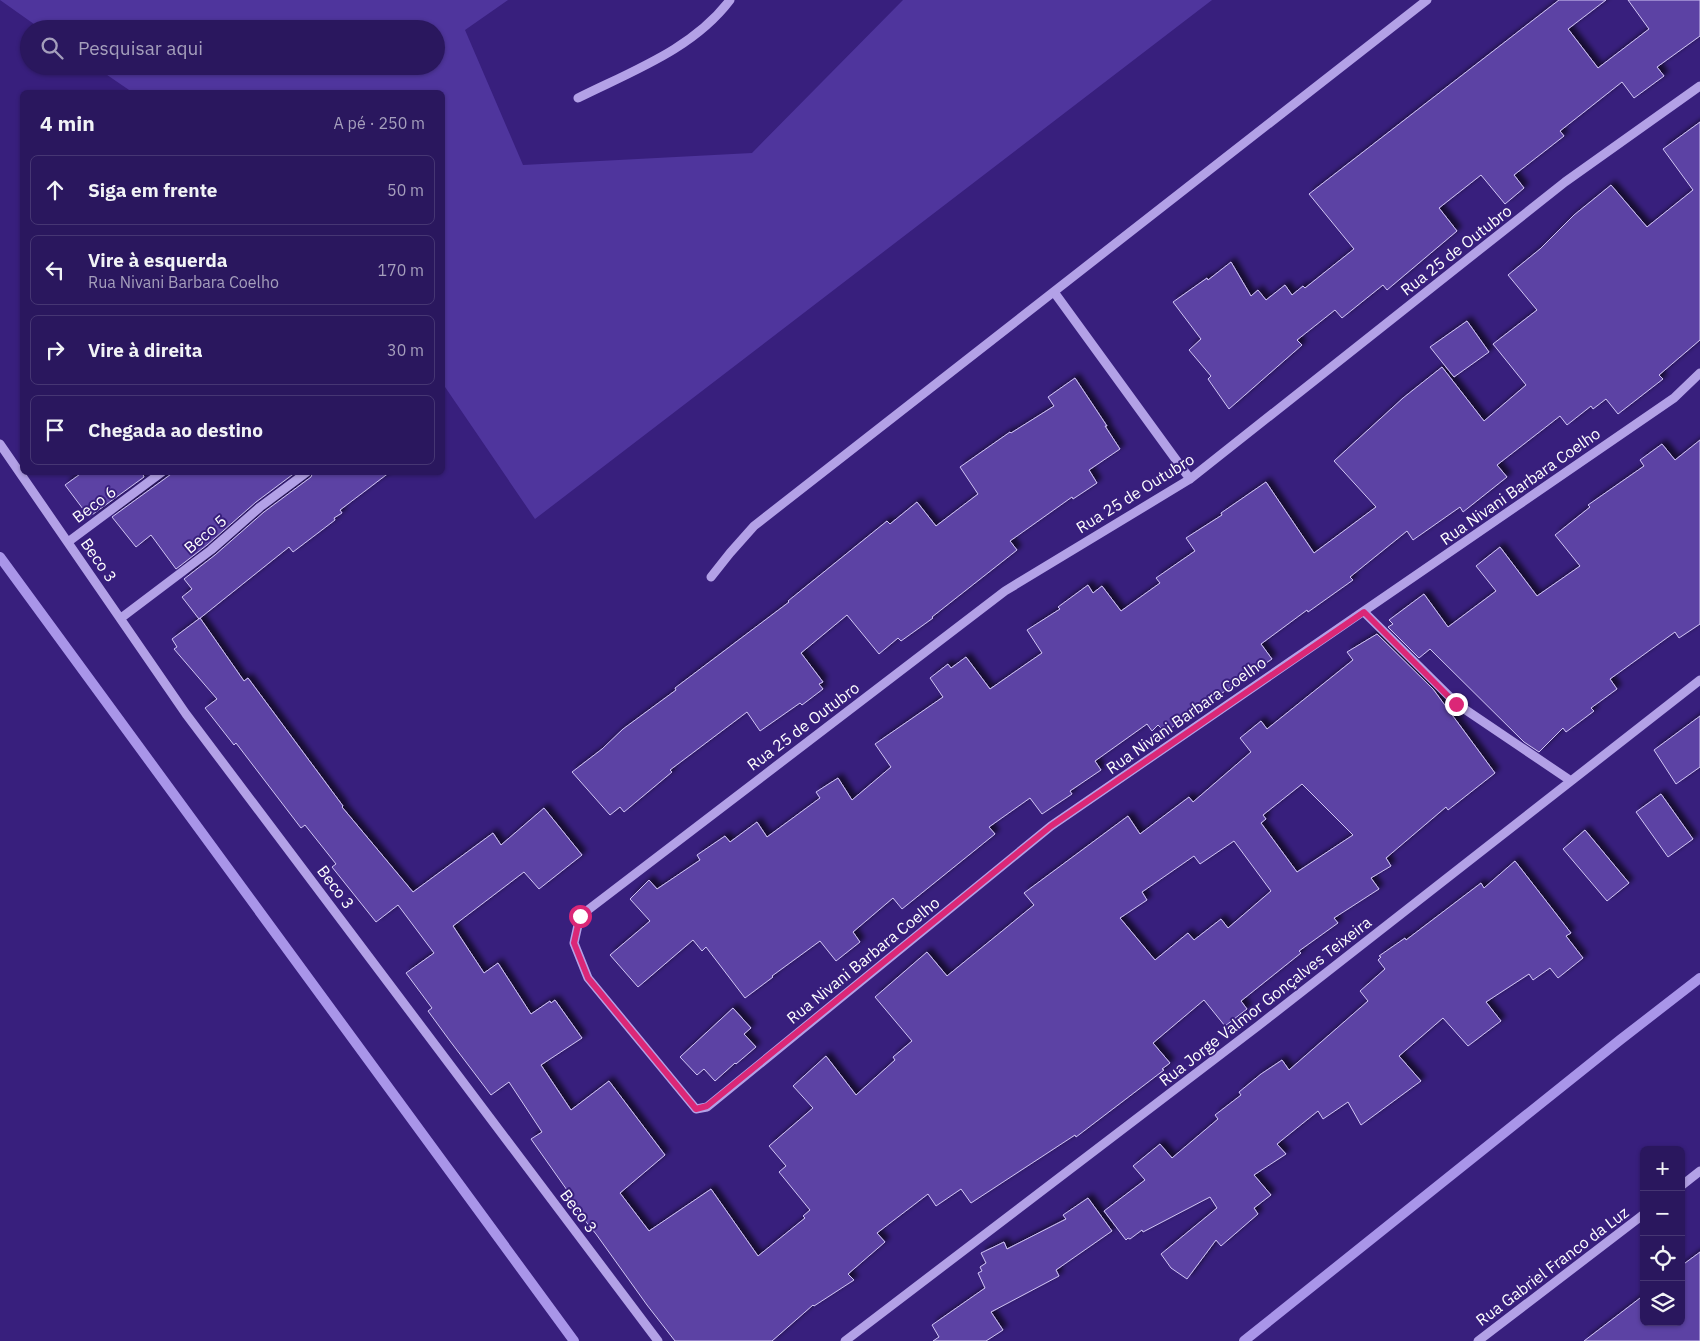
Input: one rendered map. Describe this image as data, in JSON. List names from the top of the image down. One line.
{"streets":{"street":["Rua 25 de Outubro","Rua Nivani Barbara Coelho","Beco 6","Beco 5","Beco 3","Rua Jorge Valmor Gonçalves Teixeira","Rua Gabriel Franco da Luz"]},"crossings":[["Rua 25 de Outubro","Rua Nivani Barbara Coelho"],["Beco 6","Beco 3"],["Beco 5","Beco 3"]],"page":{"search":"Pesquisar aqui","heading":["4 min","A pé · 250 m"],"list":[["Siga em frente","50 m"],["Vire à esquerda","Rua Nivani Barbara Coelho","170 m"],["Vire à direita","30 m"],"Chegada ao destino"],"map_buttons":["+","−"]}}
